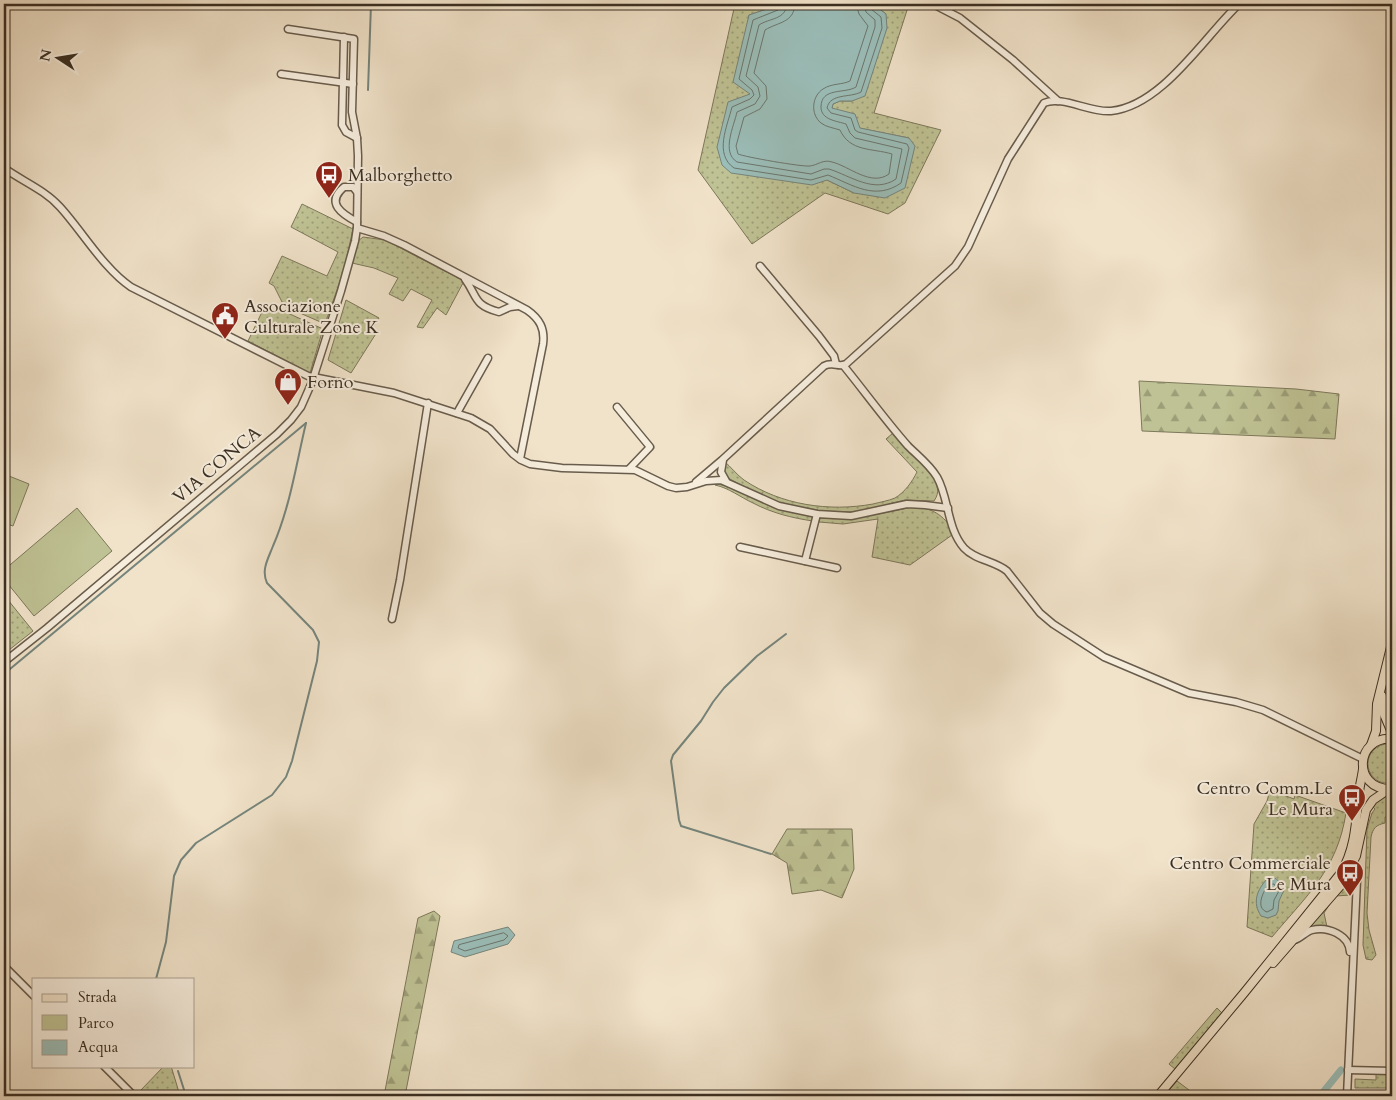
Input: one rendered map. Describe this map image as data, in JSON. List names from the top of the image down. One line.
{"streets":{"street":["VIA CONCA"]},"places":{"bus stop":["Malborghetto","Centro Comm.Le Le Mura","Centro Commerciale Le Mura"],"public building":["Associazione Culturale Zone K"],"shop":["Forno"]},"legend":["Strada","Parco","Acqua"],"north":"left"}
